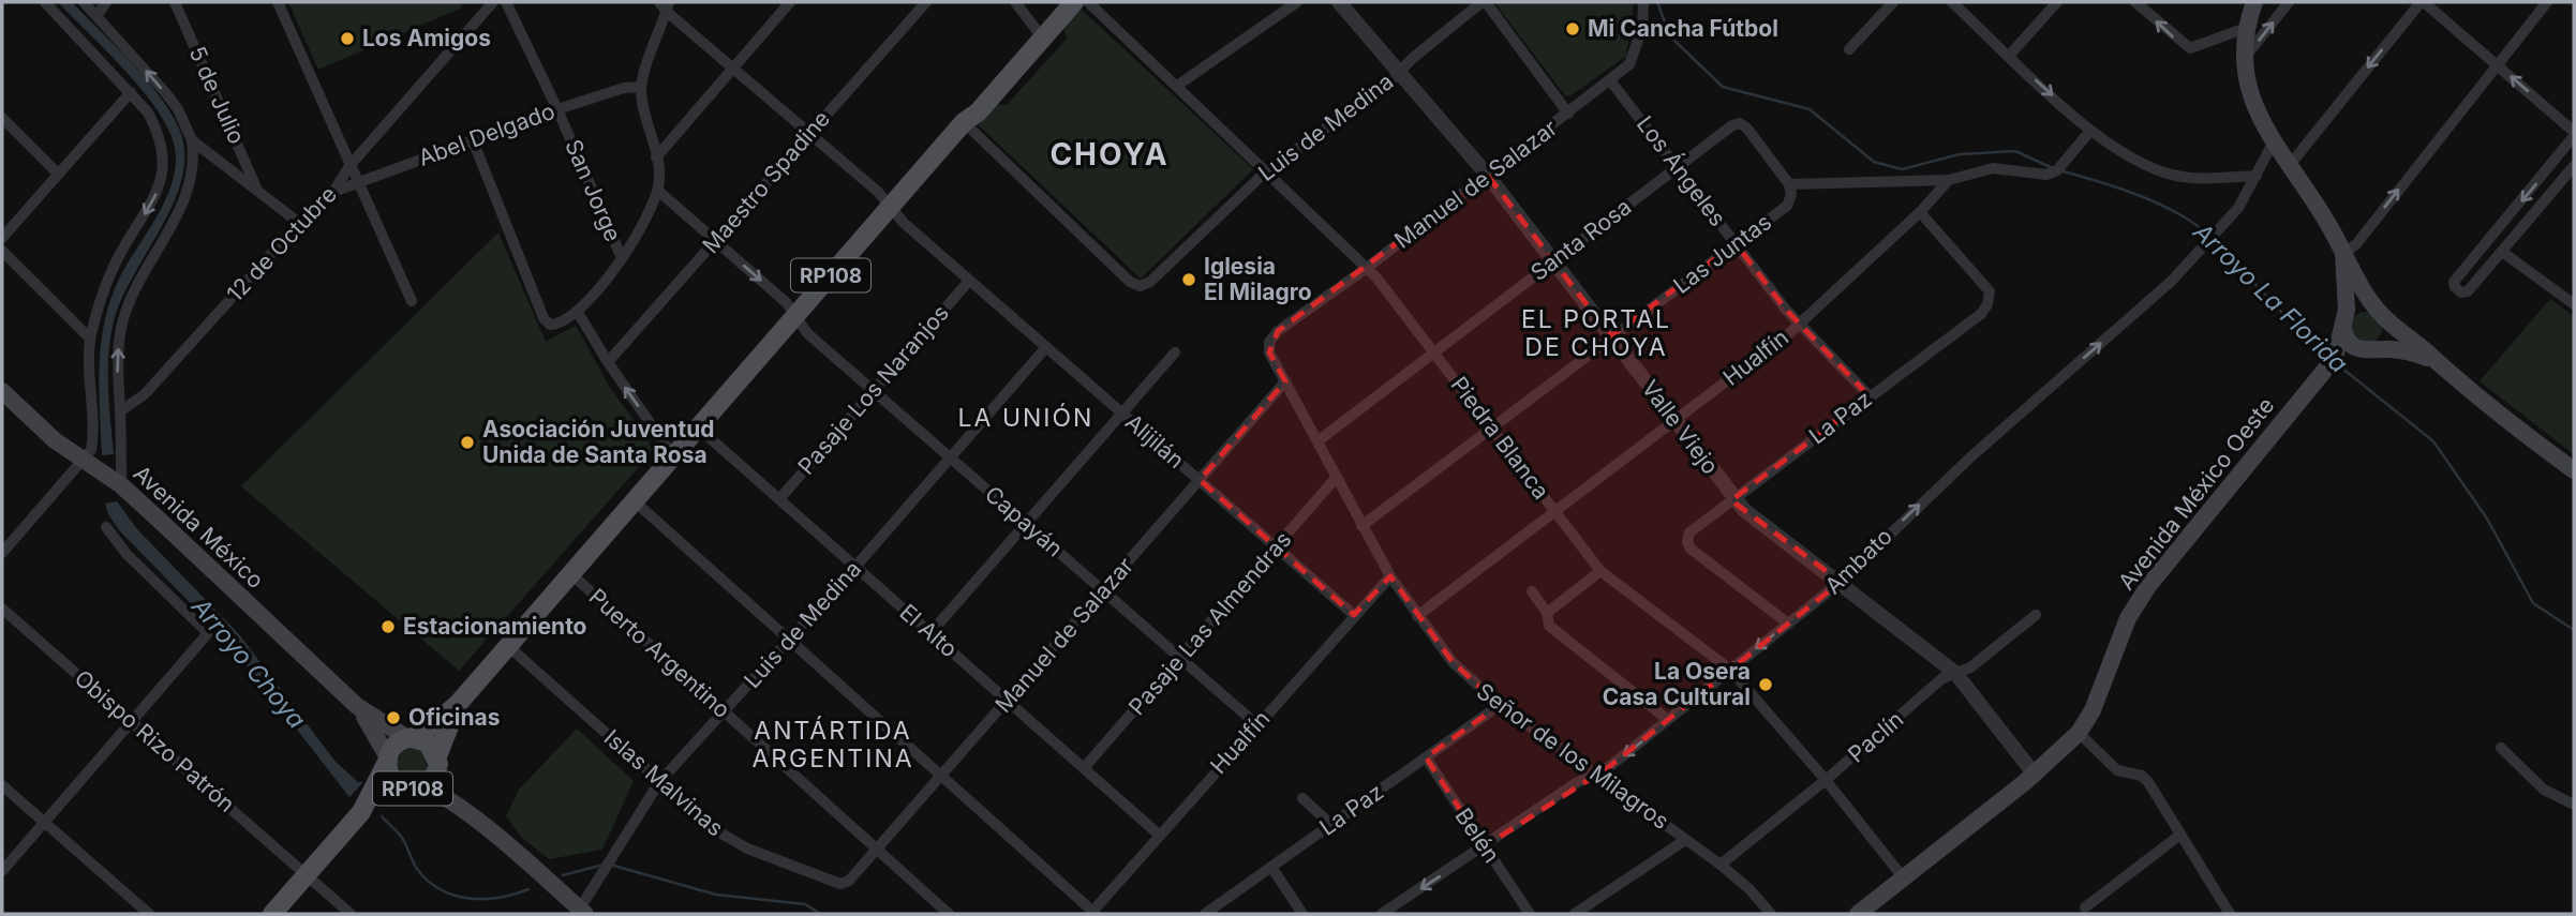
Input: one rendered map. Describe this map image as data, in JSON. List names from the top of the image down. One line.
{"streets":{"main road":["RP108","Avenida México Oeste","Avenida México"],"street":["5 de Julio","Luis de Medina","Abel Delgado","Los Ángeles","Maestro Spadine","Manuel de Salazar","San Jorge","Santa Rosa","12 de Octubre","Las Juntas","Hualfín","Pasaje Los Naranjos","La Paz","Valle Viejo","Piedra Blanca","Alijilán","Capayán","Ambato","Pasaje Las Almendras","El Alto","Puerto Argentino","Paclín","Obispo Rizo Patrón","Señor de los Milagros","Islas Malvinas","Belén"]},"crossings":[["Luis de Medina","RP108"],["Luis de Medina","Valle Viejo"],["Luis de Medina","Piedra Blanca"],["Luis de Medina","Alijilán"],["Luis de Medina","Capayán"],["Luis de Medina","El Alto"],["Luis de Medina","Puerto Argentino"],["Luis de Medina","Islas Malvinas"],["Abel Delgado","San Jorge"],["Abel Delgado","12 de Octubre"],["Los Ángeles","Manuel de Salazar"],["Los Ángeles","Santa Rosa"],["Los Ángeles","Las Juntas"],["Los Ángeles","Hualfín"],["Los Ángeles","La Paz"],["Maestro Spadine","Alijilán"],["Maestro Spadine","Capayán"],["Manuel de Salazar","Valle Viejo"],["Manuel de Salazar","Piedra Blanca"],["Manuel de Salazar","Alijilán"],["Manuel de Salazar","Capayán"],["Manuel de Salazar","El Alto"],["Manuel de Salazar","Puerto Argentino"],["Manuel de Salazar","Señor de los Milagros"],["Manuel de Salazar","Islas Malvinas"],["Santa Rosa","Las Juntas"],["Santa Rosa","Valle Viejo"],["Santa Rosa","Piedra Blanca"],["Santa Rosa","Señor de los Milagros"],["Las Juntas","Valle Viejo"],["Las Juntas","Piedra Blanca"],["Las Juntas","Señor de los Milagros"],["RP108","Alijilán"],["RP108","Capayán"],["RP108","Avenida México"],["RP108","El Alto"],["RP108","Puerto Argentino"],["RP108","Obispo Rizo Patrón"],["RP108","Islas Malvinas"],["Hualfín","La Paz"],["Hualfín","Valle Viejo"],["Hualfín","Piedra Blanca"],["Hualfín","Alijilán"],["Hualfín","Capayán"],["Hualfín","El Alto"],["Hualfín","Señor de los Milagros"],["Pasaje Los Naranjos","Alijilán"],["Pasaje Los Naranjos","Capayán"],["Pasaje Los Naranjos","El Alto"],["La Paz","Valle Viejo"],["La Paz","Ambato"],["La Paz","Señor de los Milagros"],["La Paz","Belén"],["Valle Viejo","Avenida México Oeste"],["Valle Viejo","Ambato"],["Valle Viejo","Paclín"],["Piedra Blanca","Avenida México Oeste"],["Piedra Blanca","Ambato"],["Piedra Blanca","Paclín"],["Alijilán","Pasaje Las Almendras"],["Capayán","Pasaje Las Almendras"],["Ambato","Señor de los Milagros"],["Ambato","Belén"],["Pasaje Las Almendras","El Alto"],["Pasaje Las Almendras","Señor de los Milagros"],["Paclín","Señor de los Milagros"]],"districts":["CHOYA","EL PORTAL DE CHOYA","LA UNIÓN","ANTÁRTIDA ARGENTINA"],"water":["Arroyo La Florida","Arroyo Choya"],"places":["Mi Cancha Fútbol","Los Amigos","Iglesia El Milagro","Asociación Juventud Unida de Santa Rosa","Estacionamiento","La Osera Casa Cultural","Oficinas"]}
